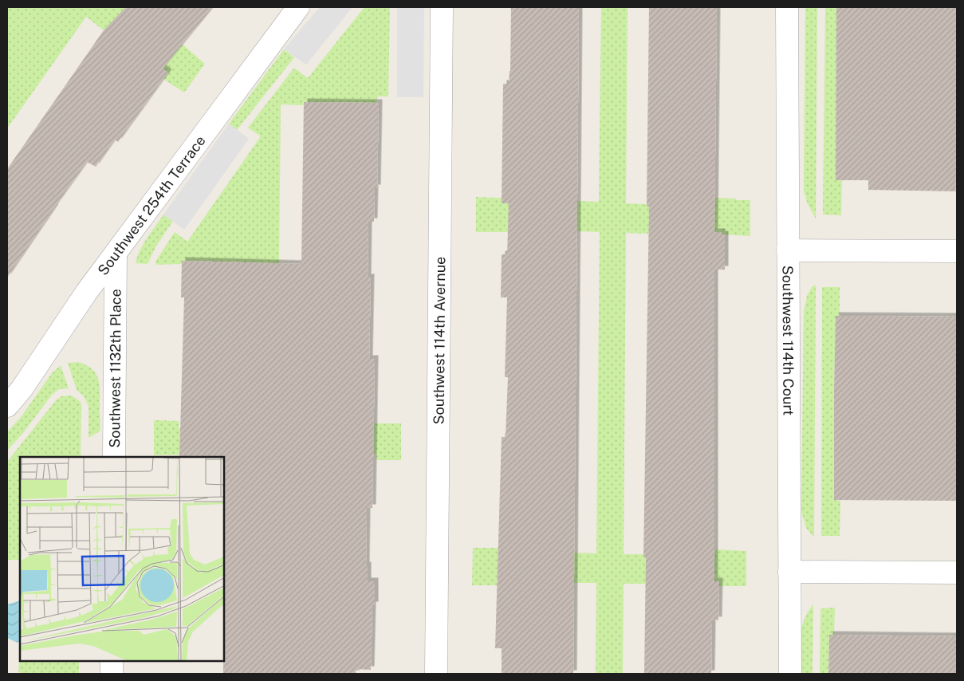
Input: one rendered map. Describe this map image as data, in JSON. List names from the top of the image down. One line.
{"streets":{"street":["Southwest 254th Terrace","Southwest 114th Avernue","Southwest 114th Court","Southwest 1132th Place"]},"crossings":[["Southwest 254th Terrace","Southwest 1132th Place"]]}
